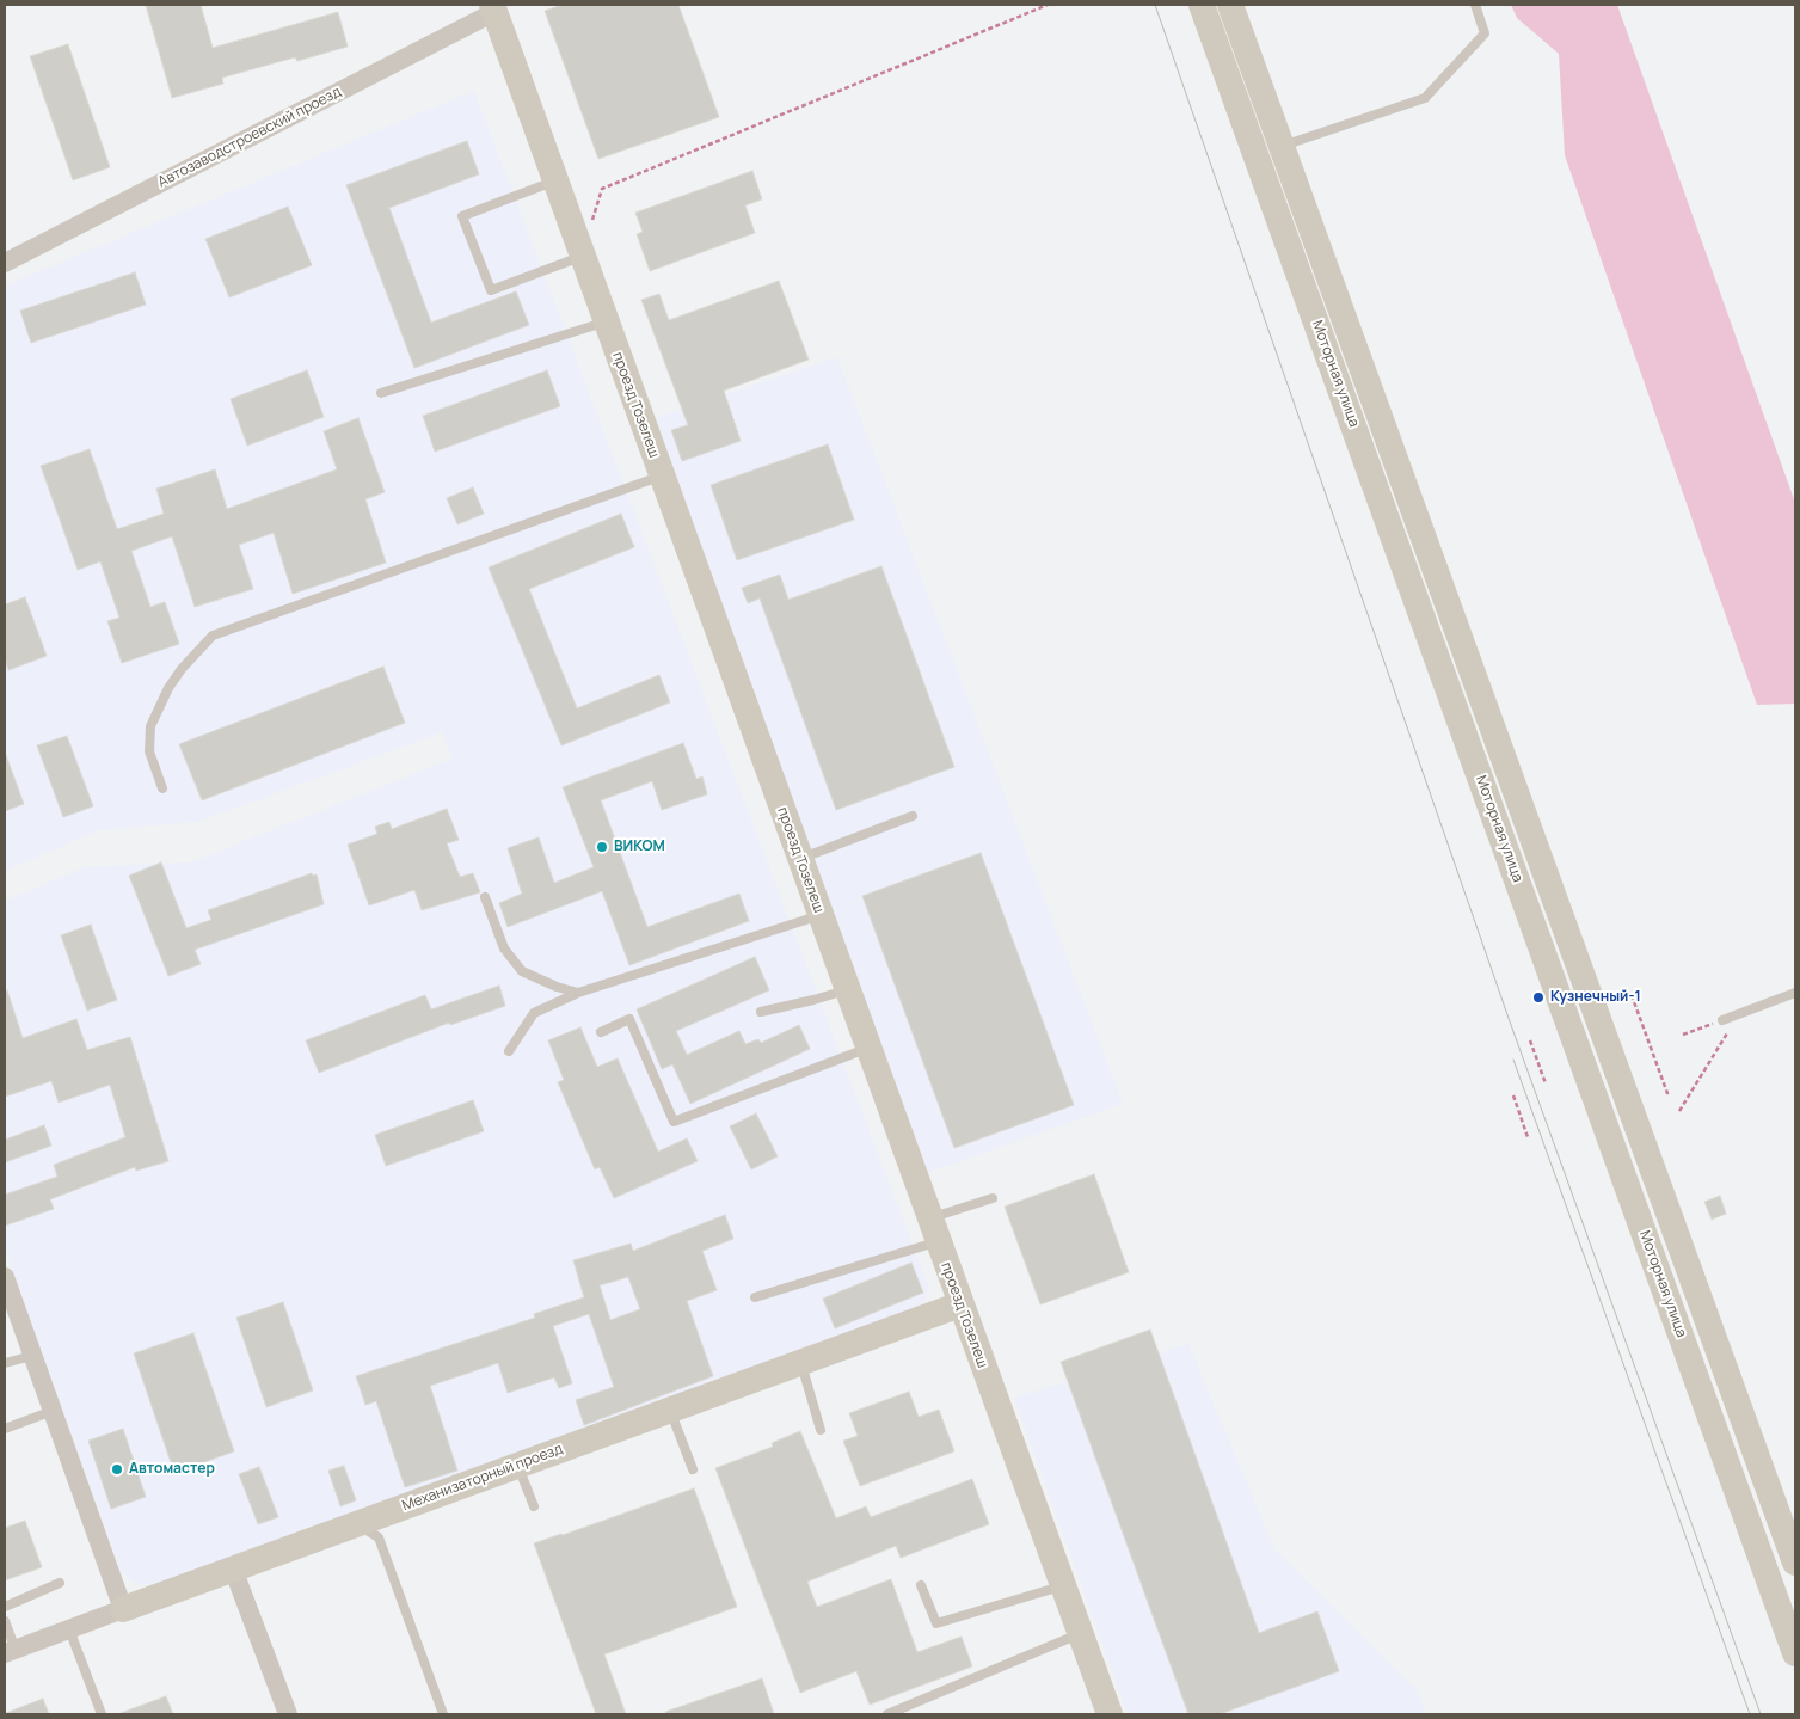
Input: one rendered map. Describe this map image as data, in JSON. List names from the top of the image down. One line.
{"streets":{"main road":["Моторная улица","проезд Тозелеш","Механизаторный проезд"],"street":["Автозаводстроевский проезд"]},"crossings":[["Автозаводстроевский проезд","проезд Тозелеш"],["проезд Тозелеш","Механизаторный проезд"]],"places":["ВИКОМ","Кузнечный-1","Автомастер"]}
